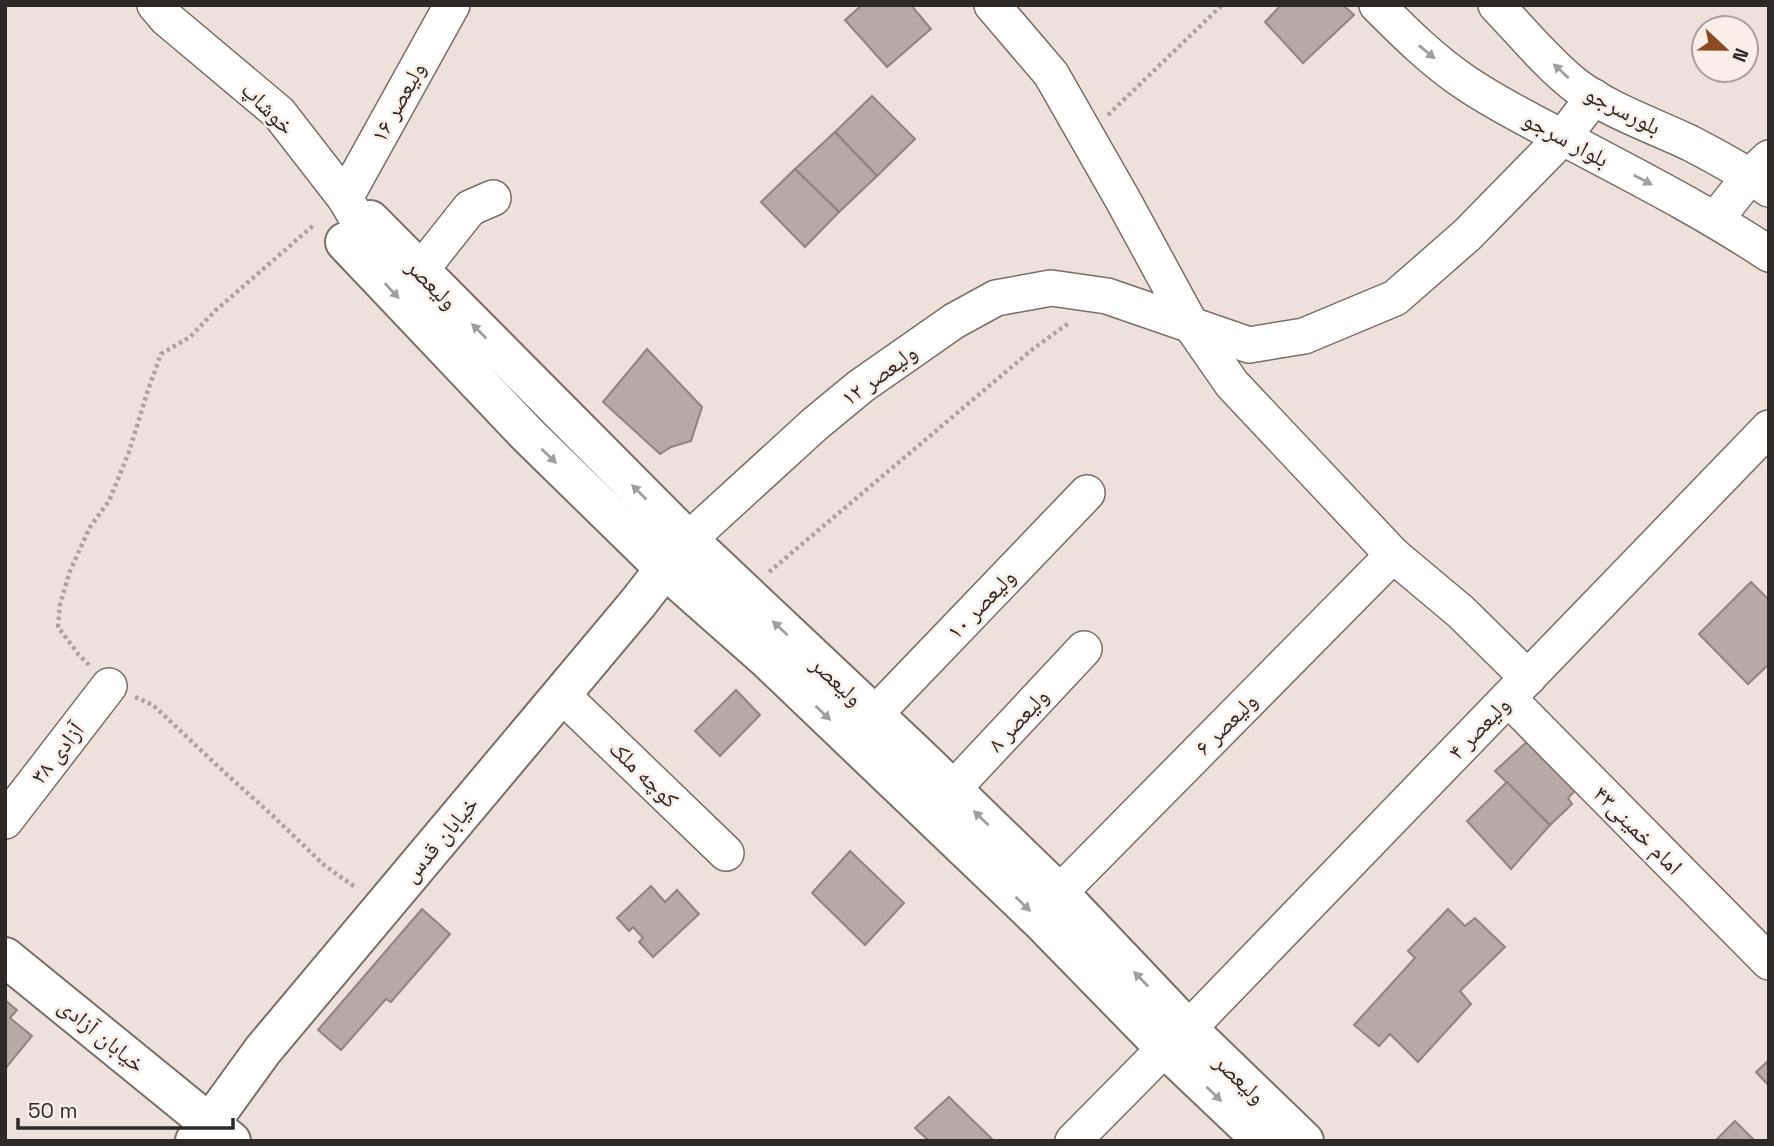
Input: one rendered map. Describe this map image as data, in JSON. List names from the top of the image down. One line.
{"streets":{"main road":["ولیعصر","خیابان قدس","خیابان آزادی"],"street":["ولیعصر ۱۶","خوشاپ","بلورسرجو","بلوار سرجو","ولیعصر ۱۲","ولیعصر ۱۰","ولیعصر ۸","ولیعصر ۶","ولیعصر ۴","آزادی ۳۸","کوچه ملک","امام خمینی۴۳"]},"crossings":[["ولیعصر ۱۶","خوشاپ"],["ولیعصر ۱۶","ولیعصر"],["خوشاپ","ولیعصر"],["بلورسرجو","ولیعصر ۱۲"],["بلوار سرجو","ولیعصر ۱۲"],["ولیعصر","ولیعصر ۱۲"],["ولیعصر","ولیعصر ۱۰"],["ولیعصر","ولیعصر ۸"],["ولیعصر","ولیعصر ۶"],["ولیعصر","ولیعصر ۴"],["ولیعصر","خیابان قدس"],["ولیعصر ۱۲","امام خمینی۴۳"],["ولیعصر ۱۲","خیابان قدس"],["ولیعصر ۶","امام خمینی۴۳"],["ولیعصر ۴","امام خمینی۴۳"],["کوچه ملک","خیابان قدس"],["خیابان قدس","خیابان آزادی"]],"one_way":["بلورسرجو","بلوار سرجو"],"scale_bar":"50 m","north":"right"}
